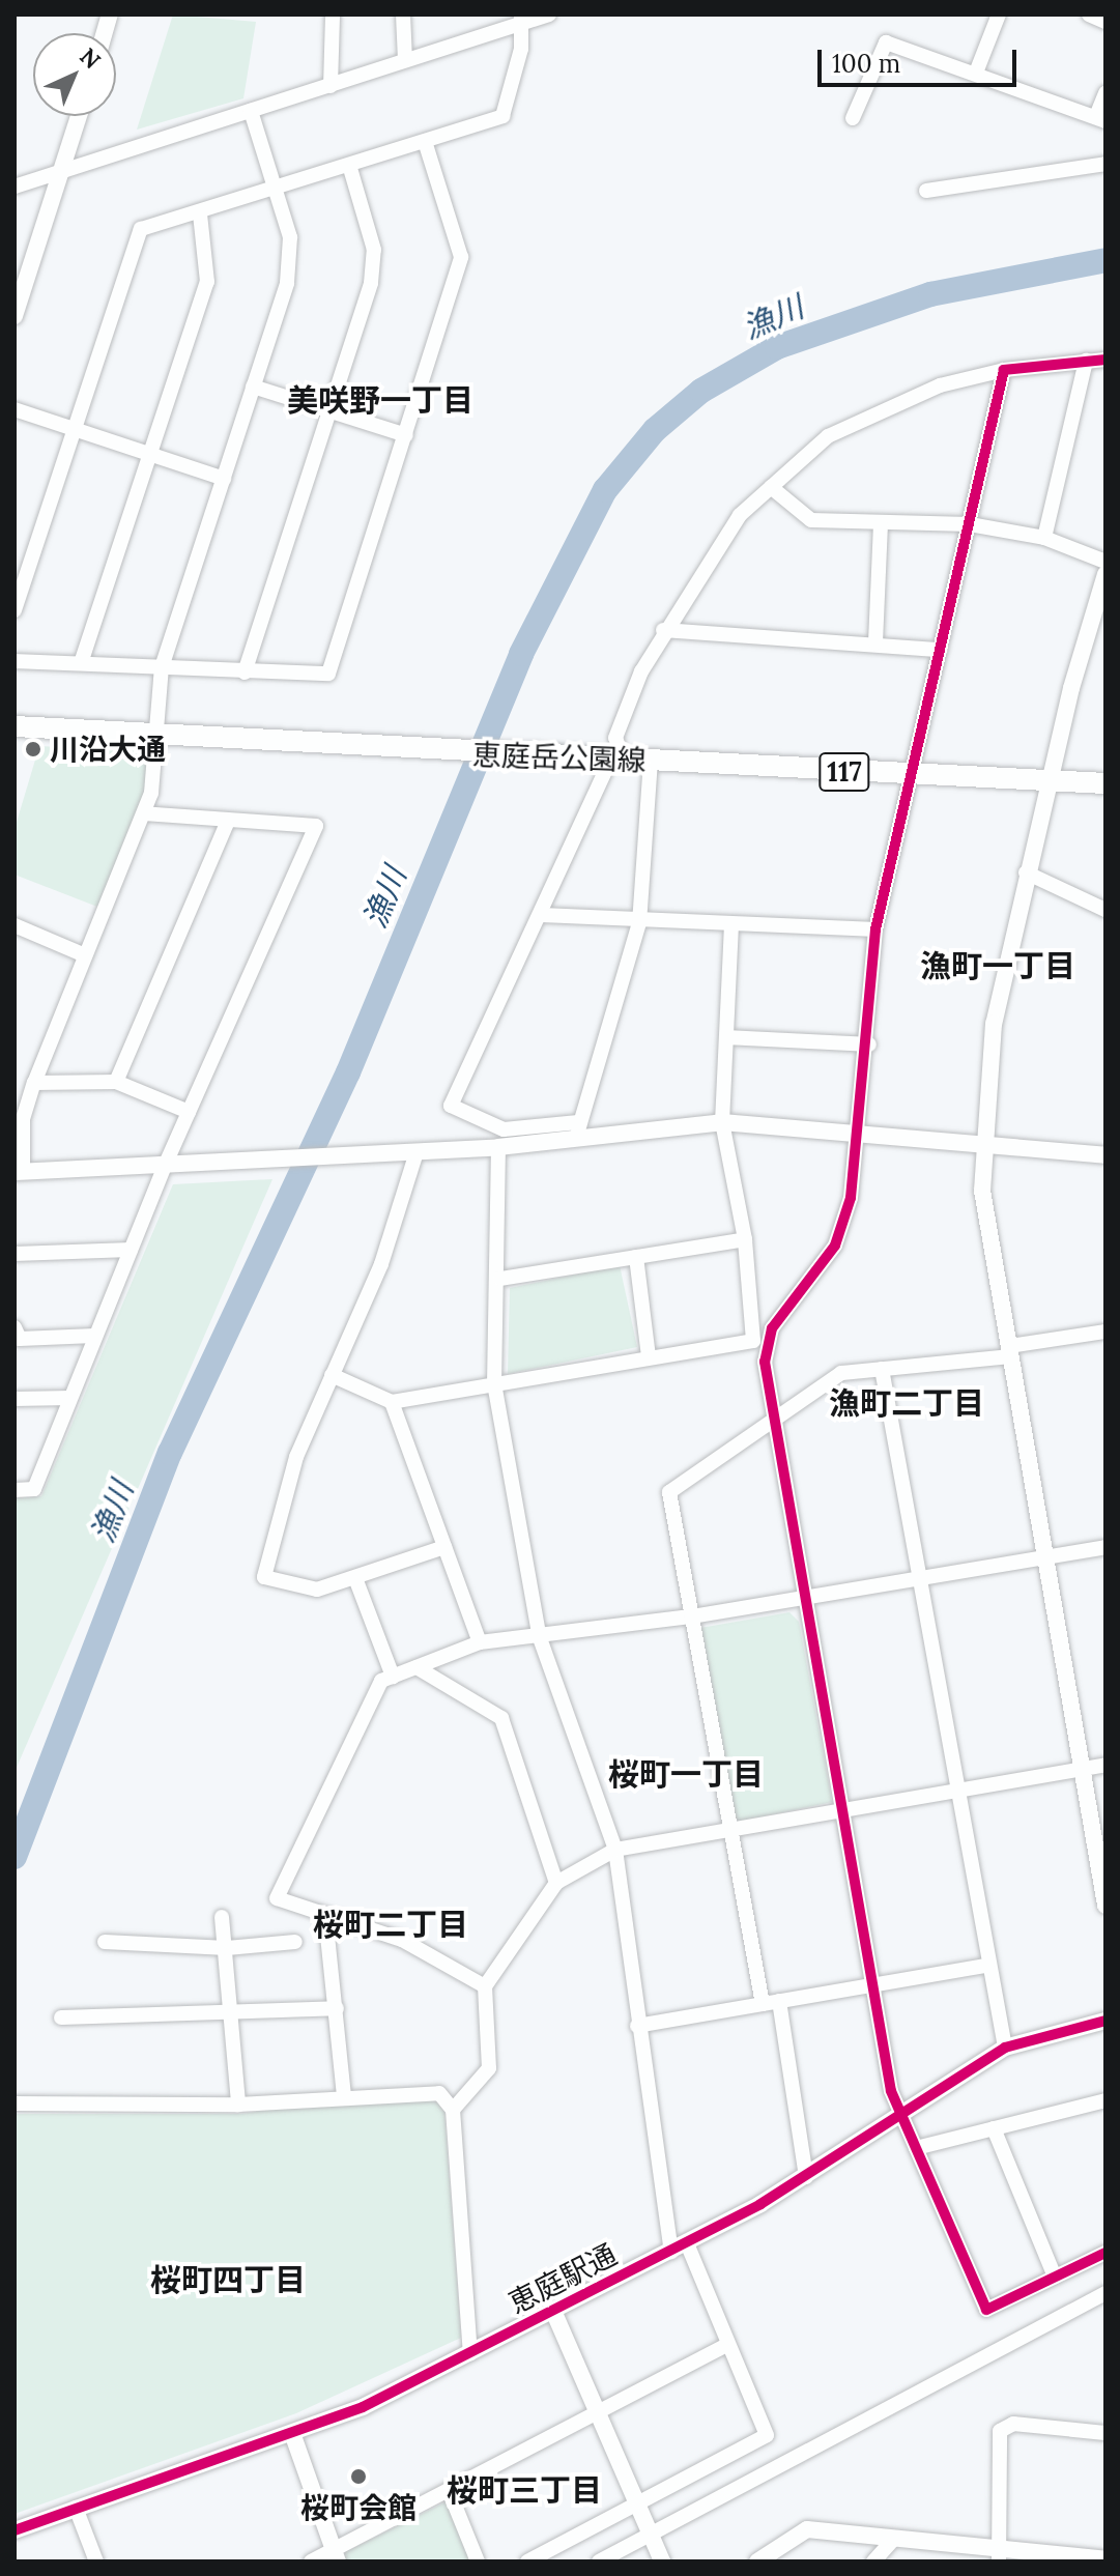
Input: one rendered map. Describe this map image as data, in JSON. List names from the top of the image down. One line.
{"streets":{"main road":["恵庭岳公園線","117"],"street":["恵庭駅通"]},"districts":["美咲野一丁目","漁町一丁目","漁町二丁目","桜町一丁目","桜町二丁目","桜町四丁目","桜町三丁目"],"water":["漁川"],"places":["川沿大通","桜町会館"],"scale_bar":"100 m","north":"top right"}
